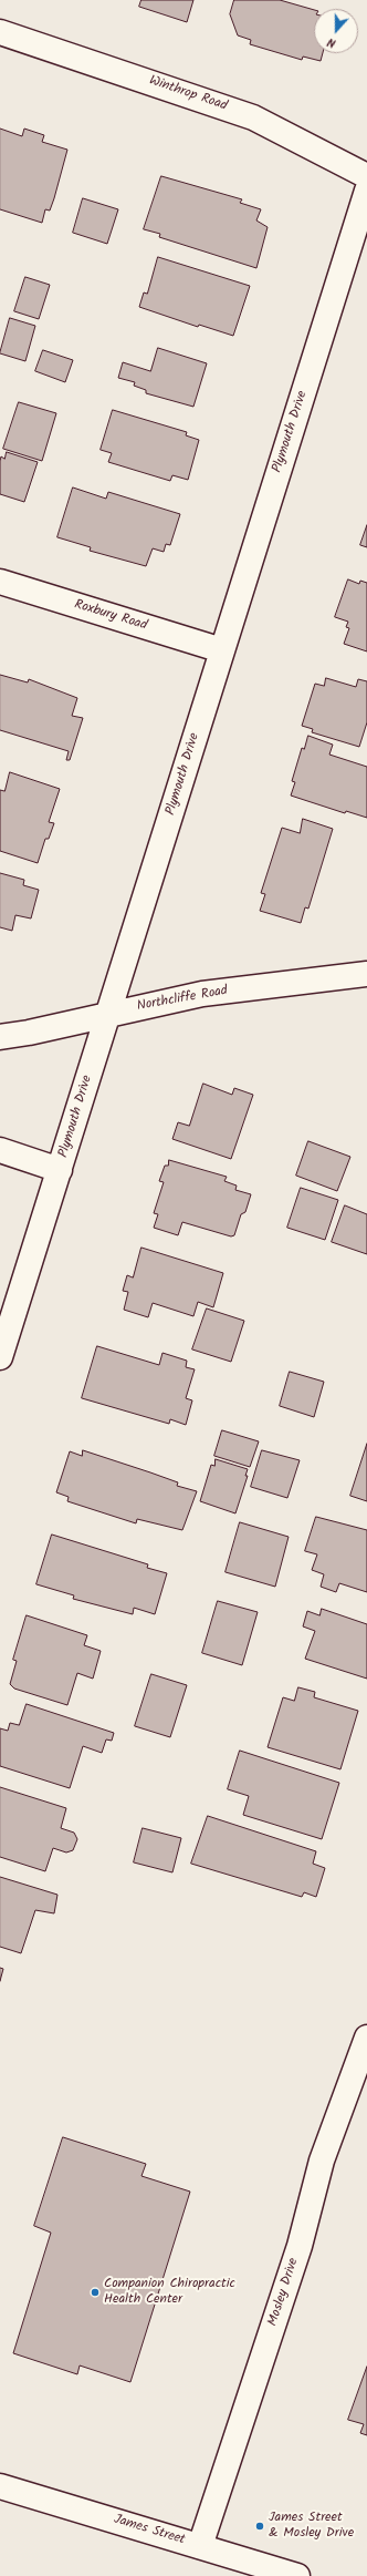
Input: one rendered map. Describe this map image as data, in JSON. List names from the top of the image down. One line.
{"streets":{"street":["Winthrop Road","Plymouth Drive","Roxbury Road","Northcliffe Road","Mosley Drive","James Street"]},"crossings":[["Plymouth Drive","Roxbury Road"],["Plymouth Drive","Northcliffe Road"],["Mosley Drive","James Street"]],"places":["Companion Chiropractic Health Center","James Street & Mosley Drive"],"north":"bottom"}
